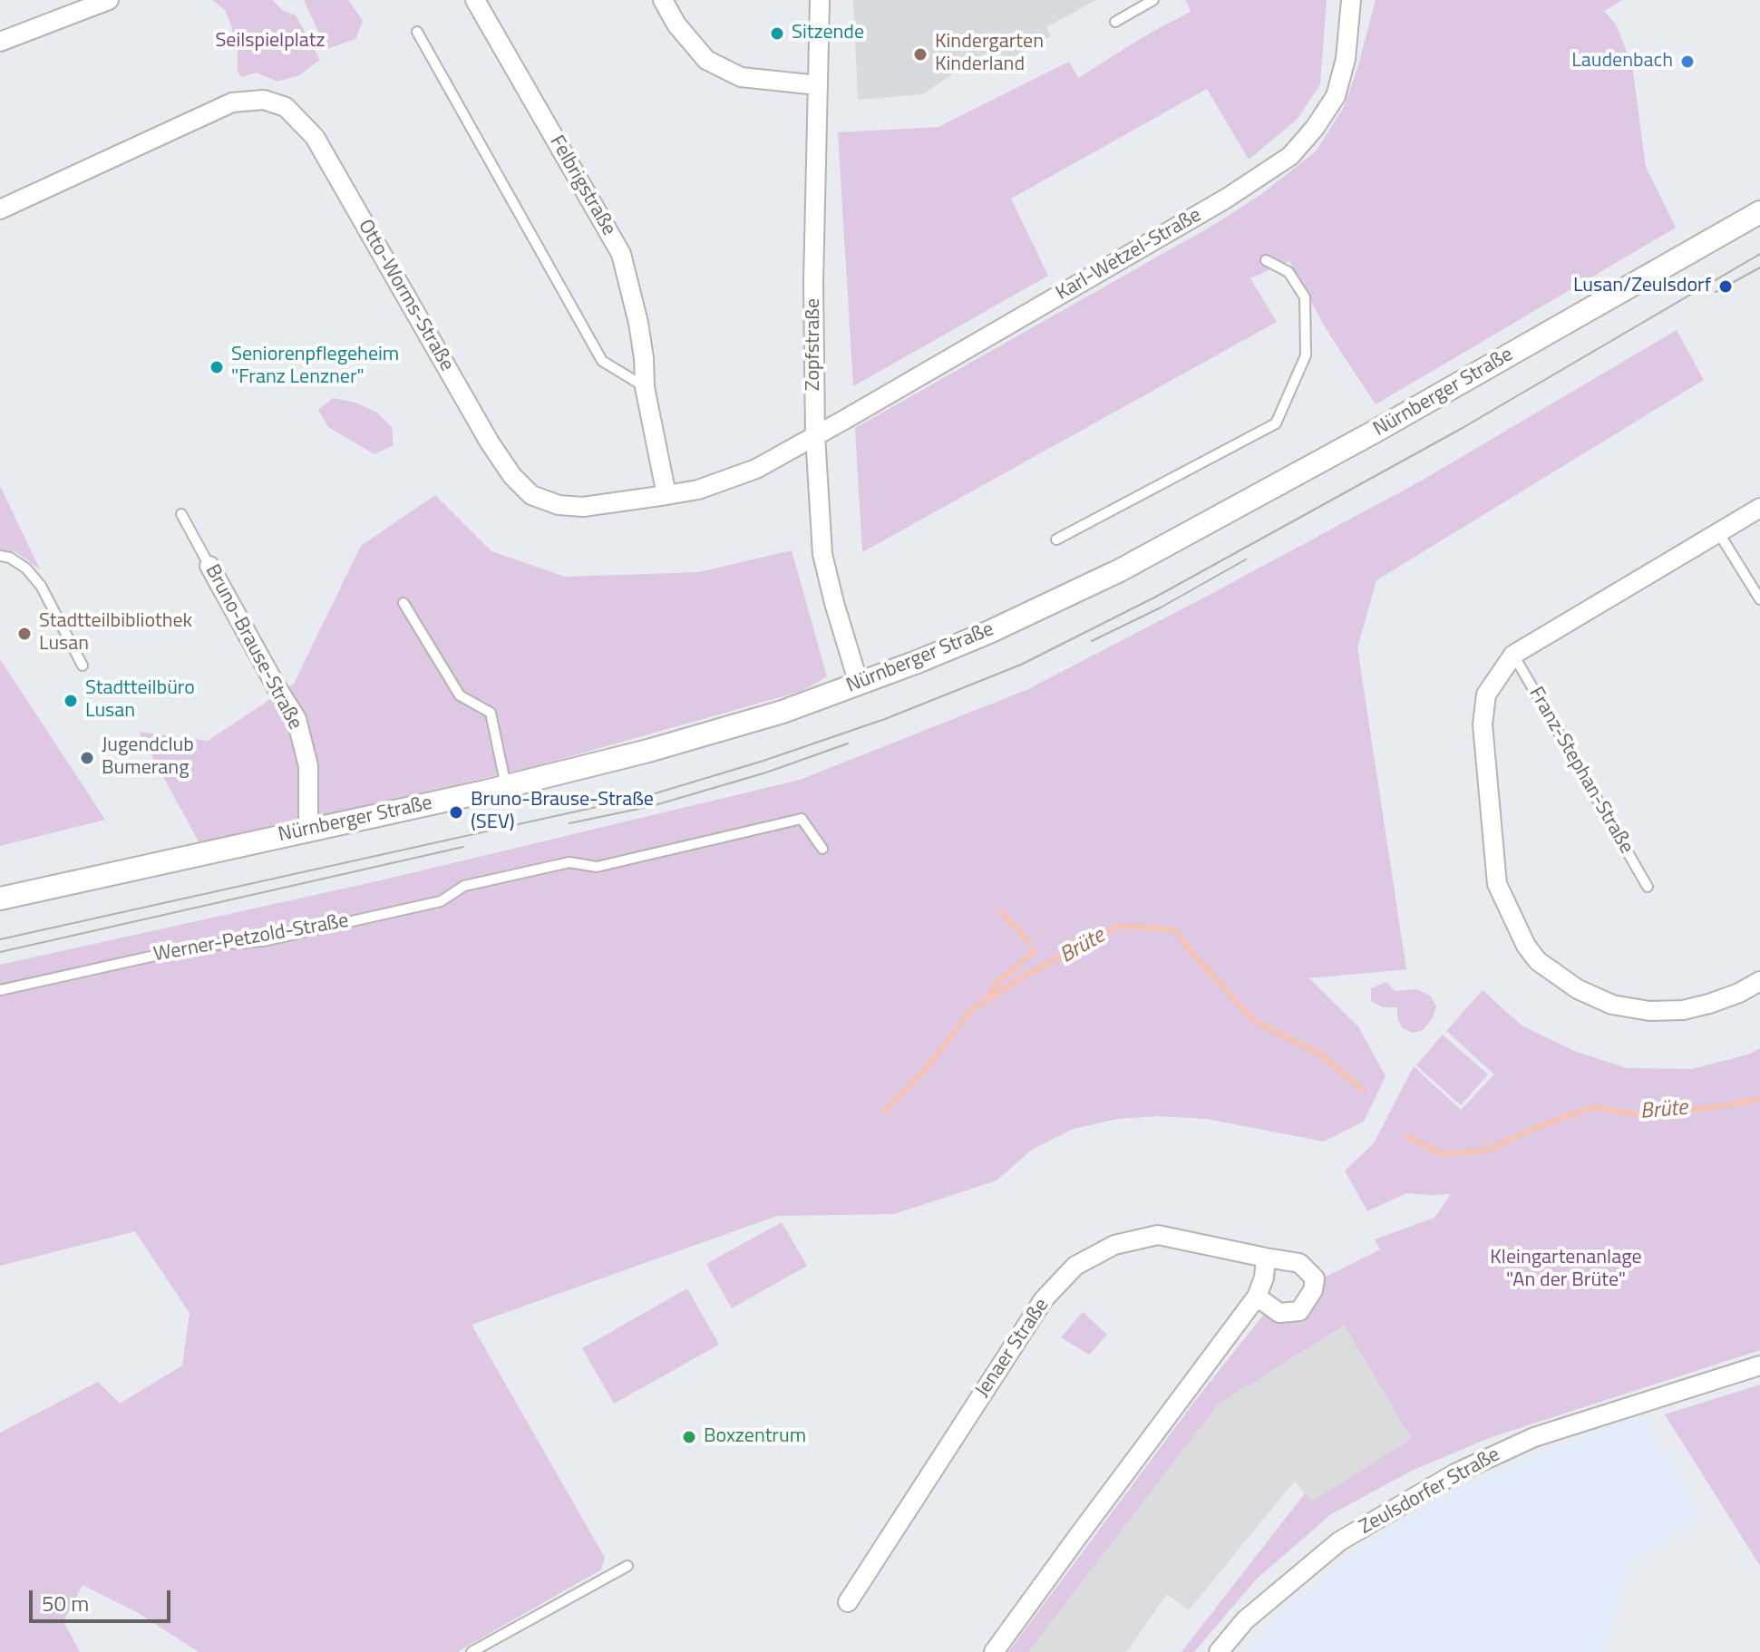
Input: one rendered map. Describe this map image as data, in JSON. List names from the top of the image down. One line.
{"streets":{"street":["Felbrigstraße","Karl-Wetzel-Straße","Otto-Worms-Straße","Zopfstraße","Nürnberger Straße","Bruno-Brause-Straße","Jenaer Straße","Zeulsdorfer Straße"],"lane":["Franz-Stephan-Straße","Werner-Petzold-Straße"]},"crossings":[["Felbrigstraße","Otto-Worms-Straße"],["Karl-Wetzel-Straße","Otto-Worms-Straße"],["Karl-Wetzel-Straße","Zopfstraße"],["Otto-Worms-Straße","Zopfstraße"],["Zopfstraße","Nürnberger Straße"],["Nürnberger Straße","Bruno-Brause-Straße"]],"water":["Brüte"],"parks":["Seilspielplatz","Kleingartenanlage \"An der Brüte\""],"places":["Sitzende","Kindergarten Kinderland","Laudenbach","Lusan/Zeulsdorf","Seniorenpflegeheim \"Franz Lenzner\"","Stadtteilbibliothek Lusan","Stadtteilbüro Lusan","Jugendclub Bumerang","Bruno-Brause-Straße (SEV)","Boxzentrum"],"scale_bar":"50 m"}
